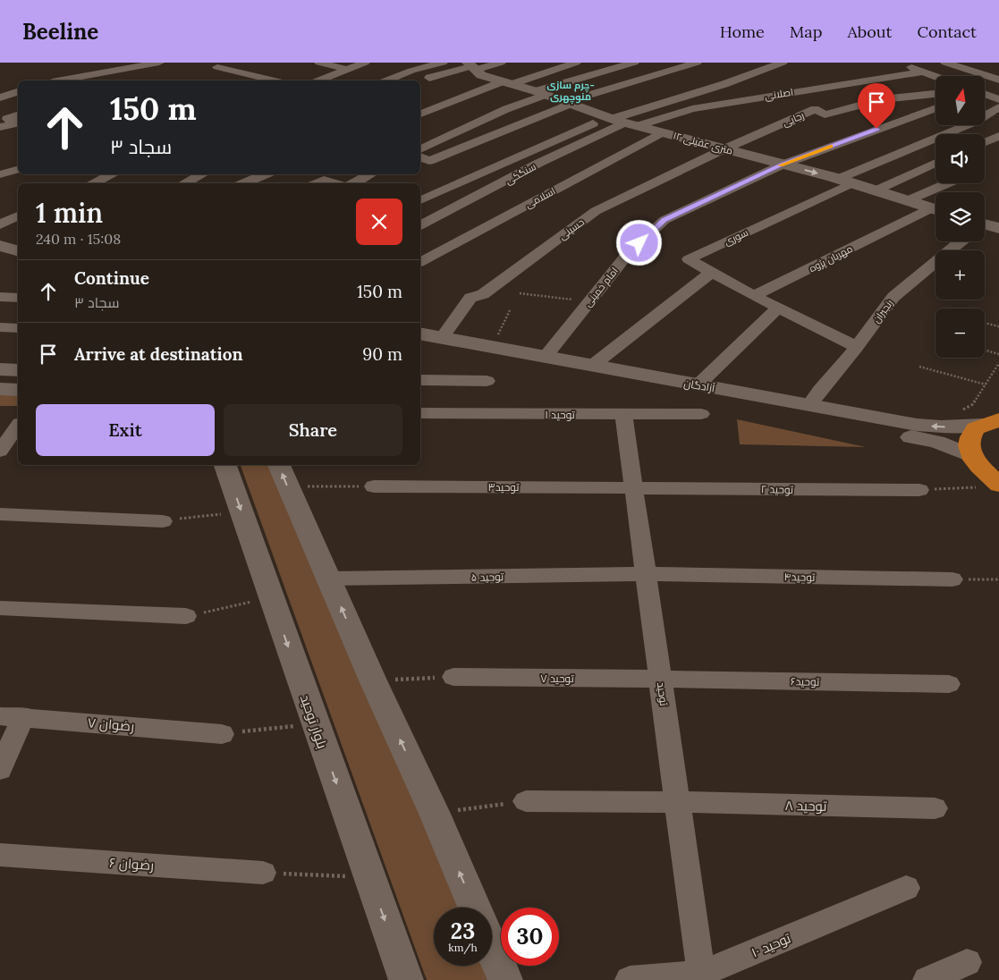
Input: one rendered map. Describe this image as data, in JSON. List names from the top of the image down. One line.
{"streets":{"street":["اصلانی","رجایی","۱۲ متری عقیلی","سنگکی","اسلامی","حسینی","سوری","مهربان پژوه","امام خمینی","رنجبران","آزادگان","توحید ۱","توحید۳","توحید ۲","توحید ۵","توحید۴","توحید ۷","توحید۶","توحید","بلوار توحید","رضوان ۷","توحید ۸","رضوان ۶","توحید ۱۰"]},"crossings":[["اصلانی","۱۲ متری عقیلی"],["رجایی","۱۲ متری عقیلی"],["رجایی","حسینی"],["۱۲ متری عقیلی","سنگکی"],["۱۲ متری عقیلی","اسلامی"],["۱۲ متری عقیلی","حسینی"],["۱۲ متری عقیلی","سوری"],["۱۲ متری عقیلی","امام خمینی"],["حسینی","آزادگان"],["سوری","مهربان پژوه"],["امام خمینی","آزادگان"],["رنجبران","آزادگان"],["توحید ۱","توحید"],["توحید۳","توحید ۲"],["توحید۳","توحید"],["توحید ۲","توحید"],["توحید ۵","توحید۴"],["توحید ۵","توحید"],["توحید۴","توحید"],["توحید ۷","توحید۶"],["توحید ۷","توحید"],["توحید۶","توحید"],["توحید","توحید ۸"],["توحید","توحید ۱۰"]],"districts":["چرم سازی- منوچهری"],"north":"top","page":{"header":"Beeline","nav":["Home","Map","About","Contact"],"map_buttons":["+","−"],"turn":["150 m","سجاد ۳"],"heading":["1 min","240 m · 15:08"],"list":[{"name":"Continue","note":"سجاد ۳","value":"150 m"},{"name":"Arrive at destination","value":"90 m"}],"buttons":["Exit","Share"],"speed":"23 km/h","limit":"30"}}
